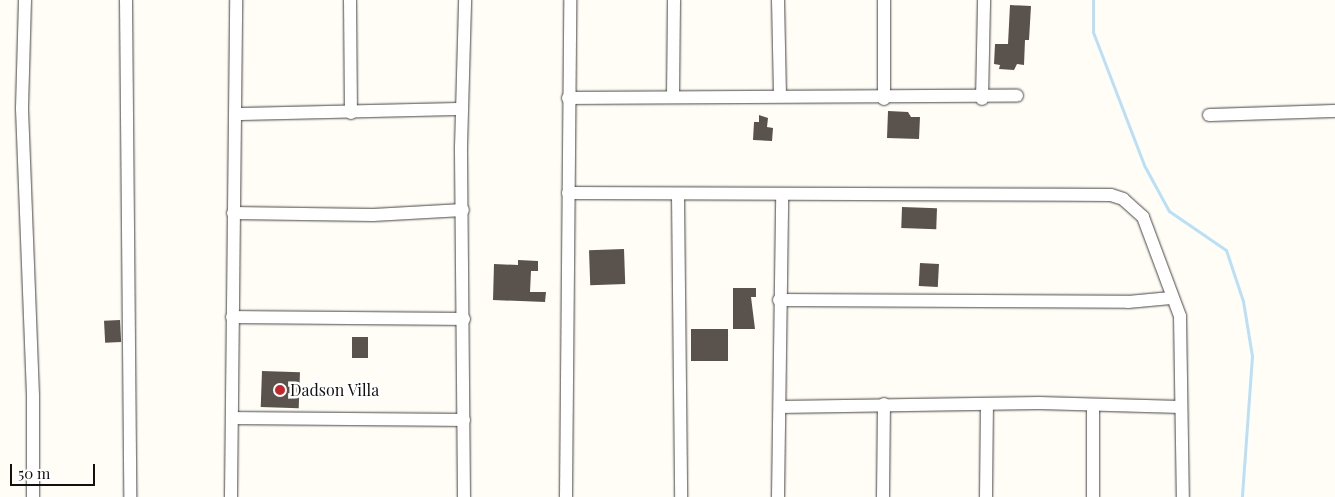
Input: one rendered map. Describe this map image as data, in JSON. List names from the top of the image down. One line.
{"places":["Dadson Villa"],"scale_bar":"50 m"}
